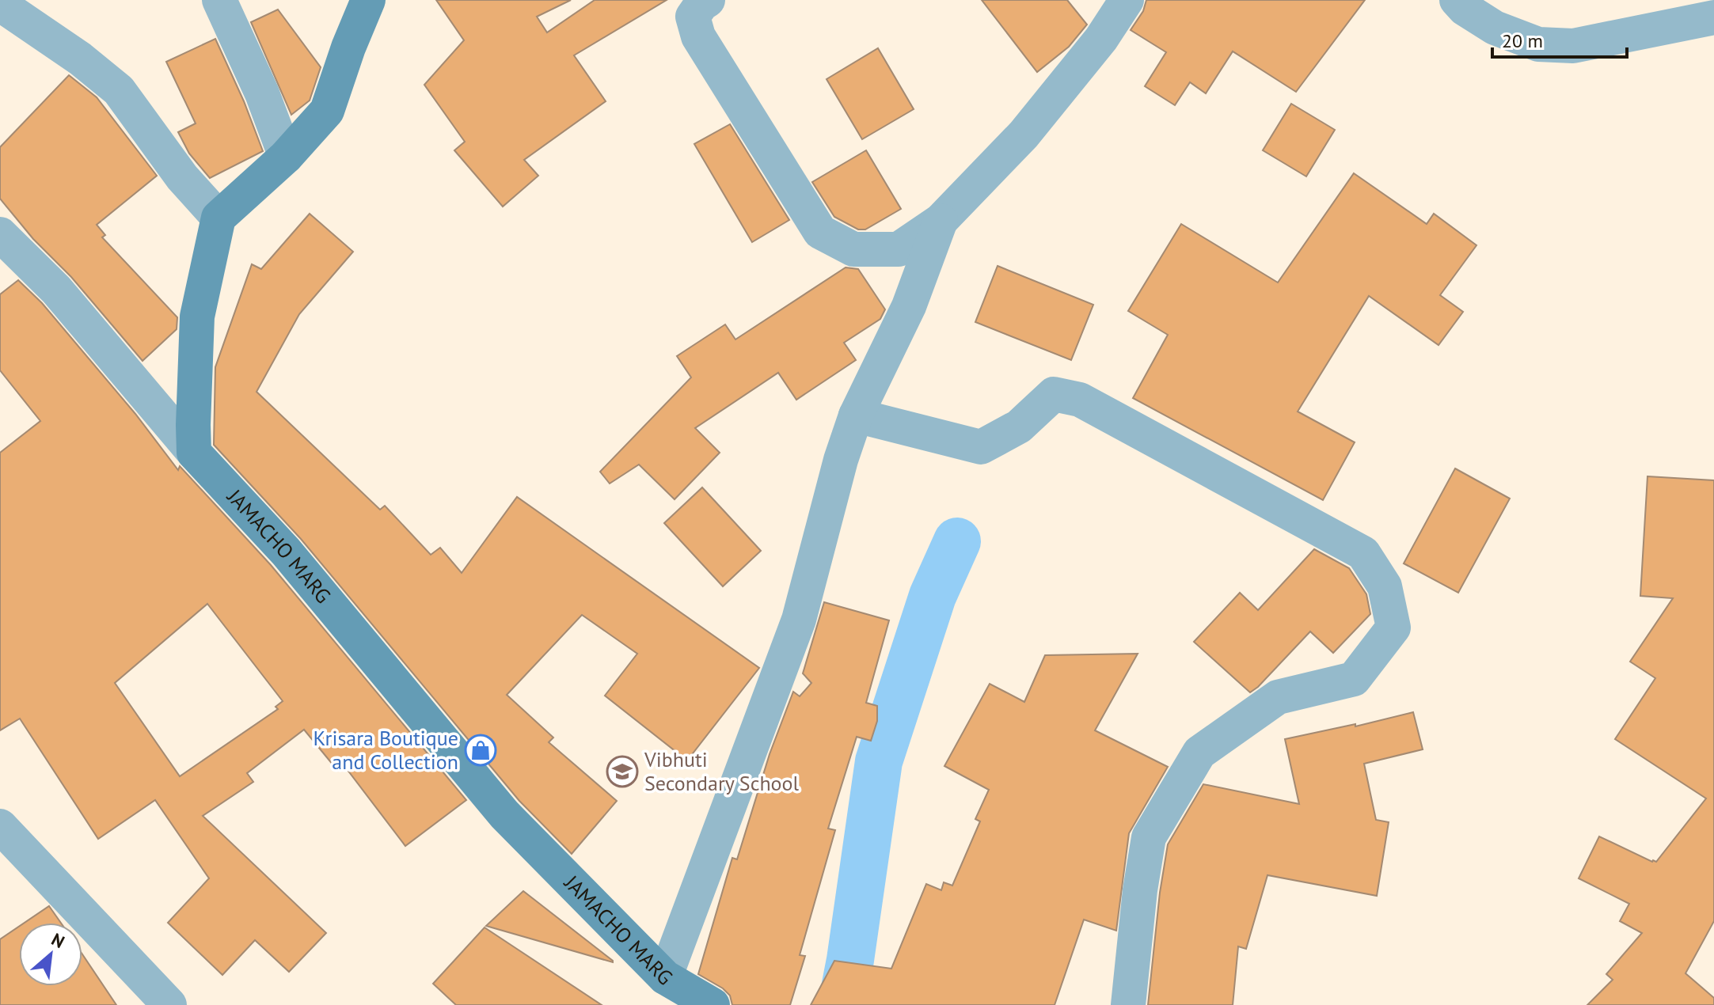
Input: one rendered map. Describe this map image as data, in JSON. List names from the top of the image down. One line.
{"streets":{"street":["JAMACHO MARG"]},"places":{"shop":["Krisara Boutique and Collection"],"school or university":["Vibhuti Secondary School"]},"scale_bar":"20 m","north":"top right"}
